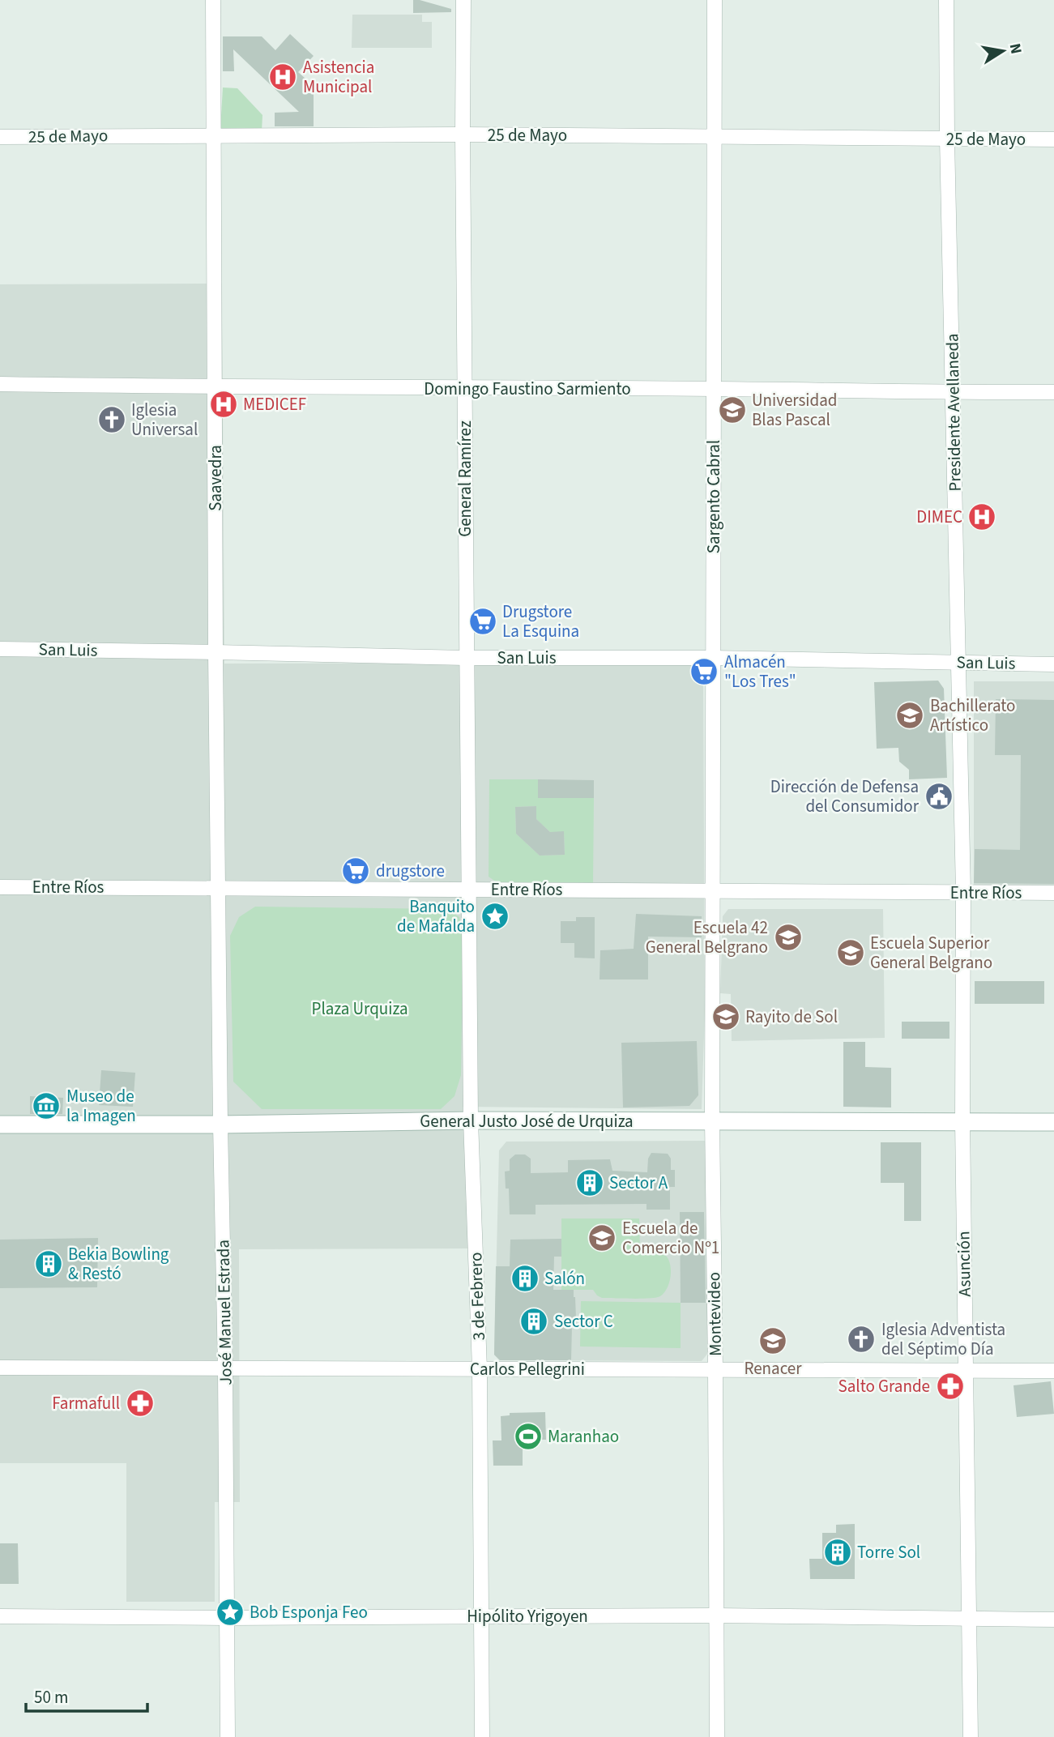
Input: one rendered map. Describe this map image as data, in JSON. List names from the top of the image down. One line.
{"streets":{"street":["25 de Mayo","Domingo Faustino Sarmiento","Presidente Avellaneda","Saavedra","General Ramírez","Sargento Cabral","San Luis","Entre Ríos","General Justo José de Urquiza","Asunción","3 de Febrero","José Manuel Estrada","Montevideo","Carlos Pellegrini","Hipólito Yrigoyen"]},"crossings":[["25 de Mayo","Presidente Avellaneda"],["25 de Mayo","Saavedra"],["25 de Mayo","General Ramírez"],["25 de Mayo","Sargento Cabral"],["Domingo Faustino Sarmiento","Presidente Avellaneda"],["Domingo Faustino Sarmiento","Saavedra"],["Domingo Faustino Sarmiento","General Ramírez"],["Domingo Faustino Sarmiento","Sargento Cabral"],["Presidente Avellaneda","San Luis"],["Presidente Avellaneda","Entre Ríos"],["Presidente Avellaneda","Asunción"],["Saavedra","San Luis"],["Saavedra","Entre Ríos"],["Saavedra","José Manuel Estrada"],["General Ramírez","San Luis"],["General Ramírez","Entre Ríos"],["General Ramírez","3 de Febrero"],["Sargento Cabral","San Luis"],["Sargento Cabral","Entre Ríos"],["Sargento Cabral","Montevideo"],["Entre Ríos","Asunción"],["Entre Ríos","3 de Febrero"],["Entre Ríos","José Manuel Estrada"],["Entre Ríos","Montevideo"],["General Justo José de Urquiza","Asunción"],["General Justo José de Urquiza","3 de Febrero"],["General Justo José de Urquiza","José Manuel Estrada"],["General Justo José de Urquiza","Montevideo"],["Asunción","Carlos Pellegrini"],["Asunción","Hipólito Yrigoyen"],["3 de Febrero","Carlos Pellegrini"],["3 de Febrero","Hipólito Yrigoyen"],["José Manuel Estrada","Carlos Pellegrini"],["José Manuel Estrada","Hipólito Yrigoyen"],["Montevideo","Carlos Pellegrini"],["Montevideo","Hipólito Yrigoyen"]],"parks":["Plaza Urquiza"],"places":{"hospital":["Asistencia Municipal","MEDICEF","DIMEC"],"school or university":["Universidad Blas Pascal","Bachillerato Artístico","Escuela 42 General Belgrano","Escuela Superior General Belgrano","Rayito de Sol","Escuela de Comercio Nº1","Renacer"],"church":["Iglesia Universal","Iglesia Adventista del Séptimo Día"],"supermarket":["Drugstore La Esquina","Almacén \"Los Tres\"","drugstore"],"public building":["Dirección de Defensa del Consumidor"],"place":["Banquito de Mafalda","Bob Esponja Feo"],"museum":["Museo de la Imagen"],"building":["Sector A","Bekia Bowling & Restó","Salón","Sector C","Torre Sol"],"pharmacy":["Salto Grande","Farmafull"],"sports":["Maranhao"]},"scale_bar":"50 m","north":"right"}
